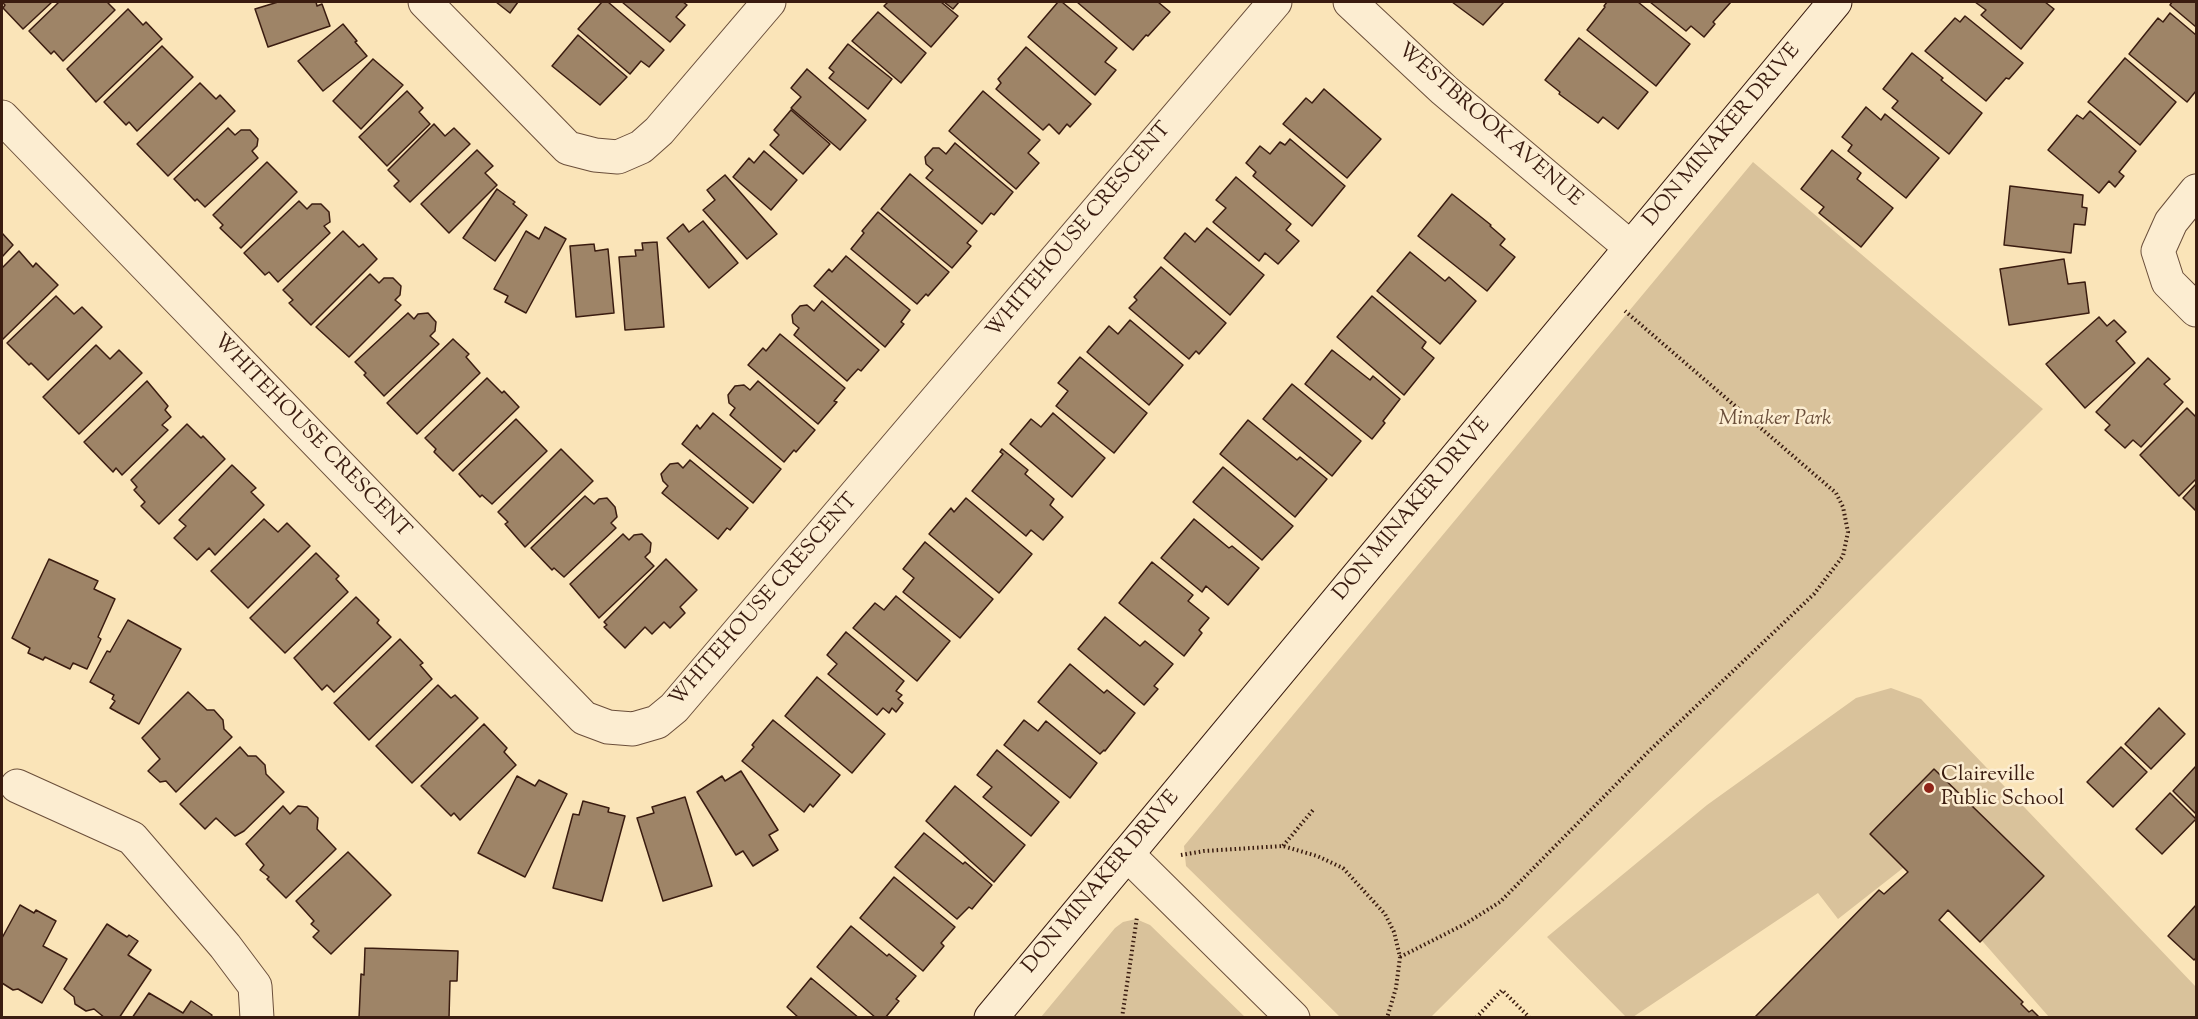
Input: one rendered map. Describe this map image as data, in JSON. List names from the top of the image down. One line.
{"streets":{"street":["WESTBROOK AVENUE","DON MINAKER DRIVE","WHITEHOUSE CRESCENT"]},"crossings":[["WESTBROOK AVENUE","DON MINAKER DRIVE"]],"parks":["Minaker Park"],"places":["Claireville Public School"]}
